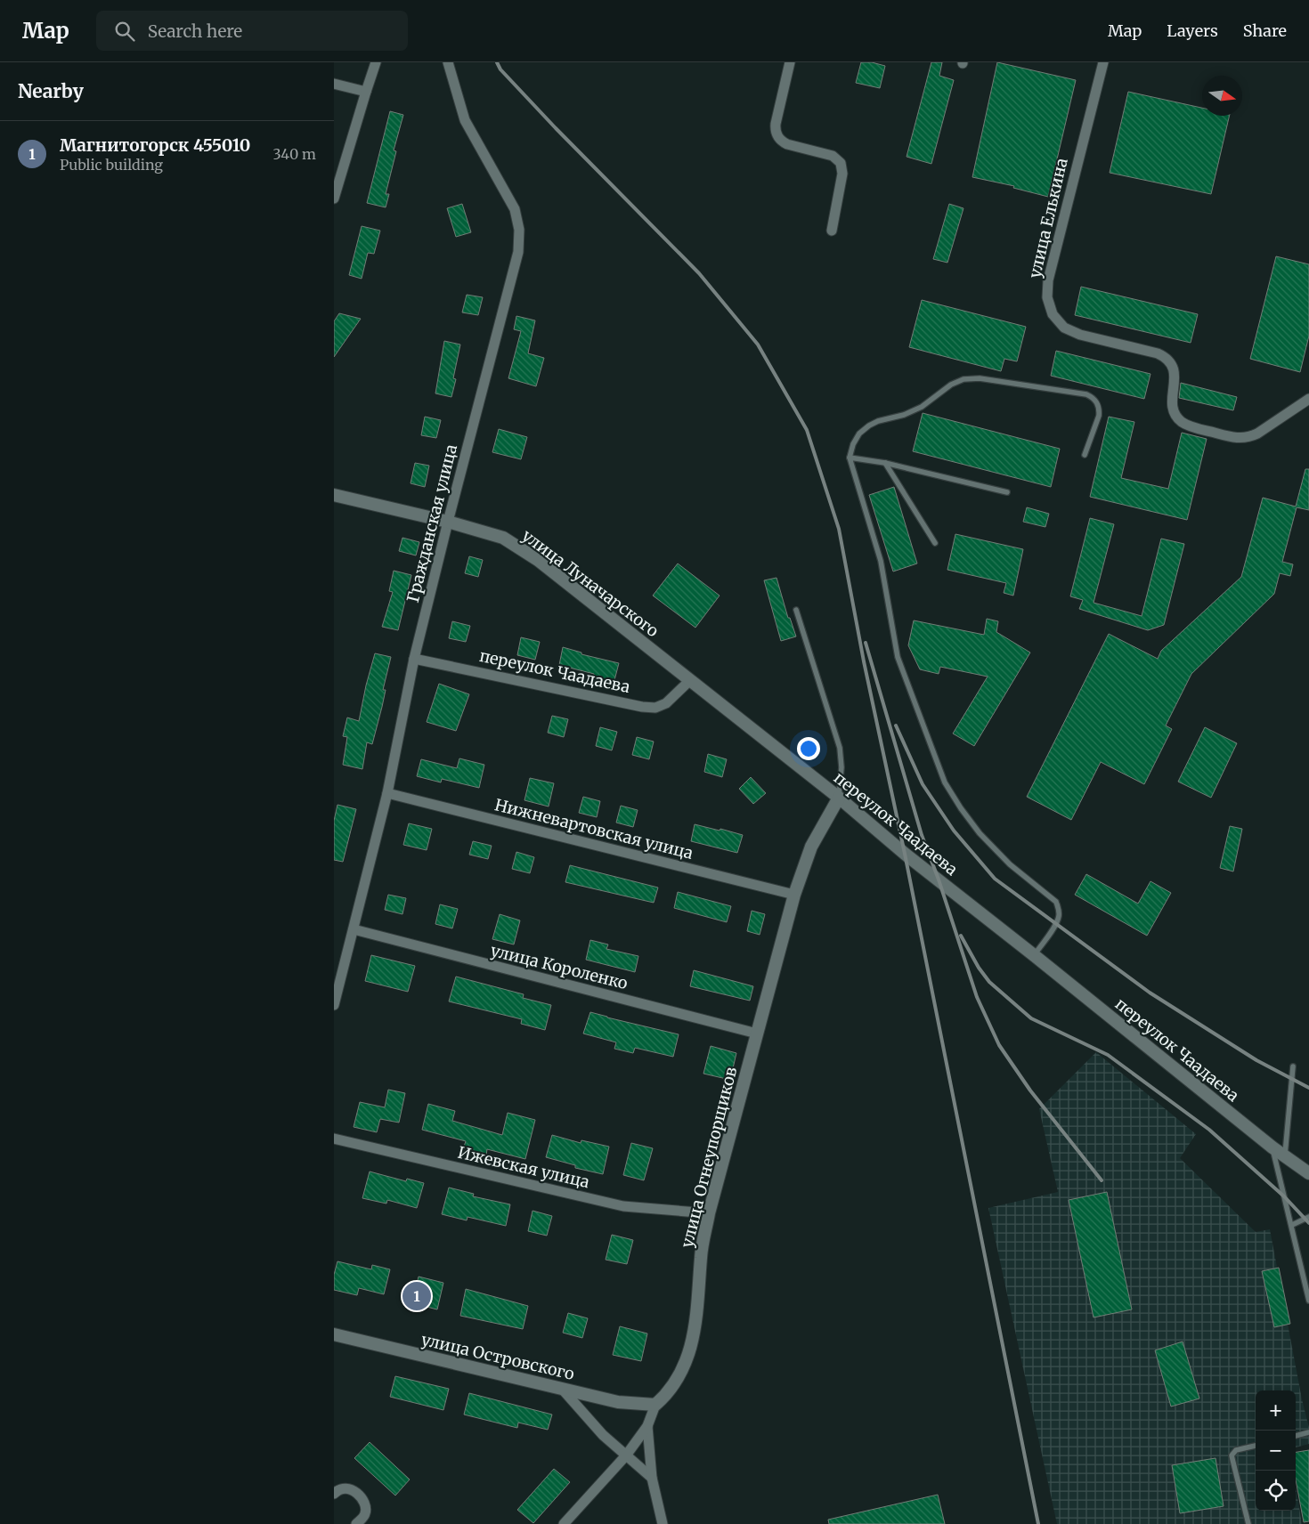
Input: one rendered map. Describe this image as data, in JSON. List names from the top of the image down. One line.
{"streets":{"street":["улица Елькина","Гражданская улица","улица Луначарского","переулок Чаадаева","Нижневартовская улица","улица Короленко","улица Огнеупорщиков","Ижевская улица","улица Островского"]},"crossings":[["Гражданская улица","улица Луначарского"],["Гражданская улица","переулок Чаадаева"],["Гражданская улица","Нижневартовская улица"],["Гражданская улица","улица Короленко"],["улица Луначарского","переулок Чаадаева"],["переулок Чаадаева","улица Огнеупорщиков"],["Нижневартовская улица","улица Огнеупорщиков"],["улица Короленко","улица Огнеупорщиков"],["улица Огнеупорщиков","Ижевская улица"],["улица Огнеупорщиков","улица Островского"]],"north":"right","page":{"header":"Map","search":"Search here","nav":["Map","Layers","Share"],"heading":"Nearby","list":[{"mark":"1","name":"Магнитогорск 455010","note":"Public building","value":"340 m"}],"pins":"1","map_buttons":["+","−"]}}
